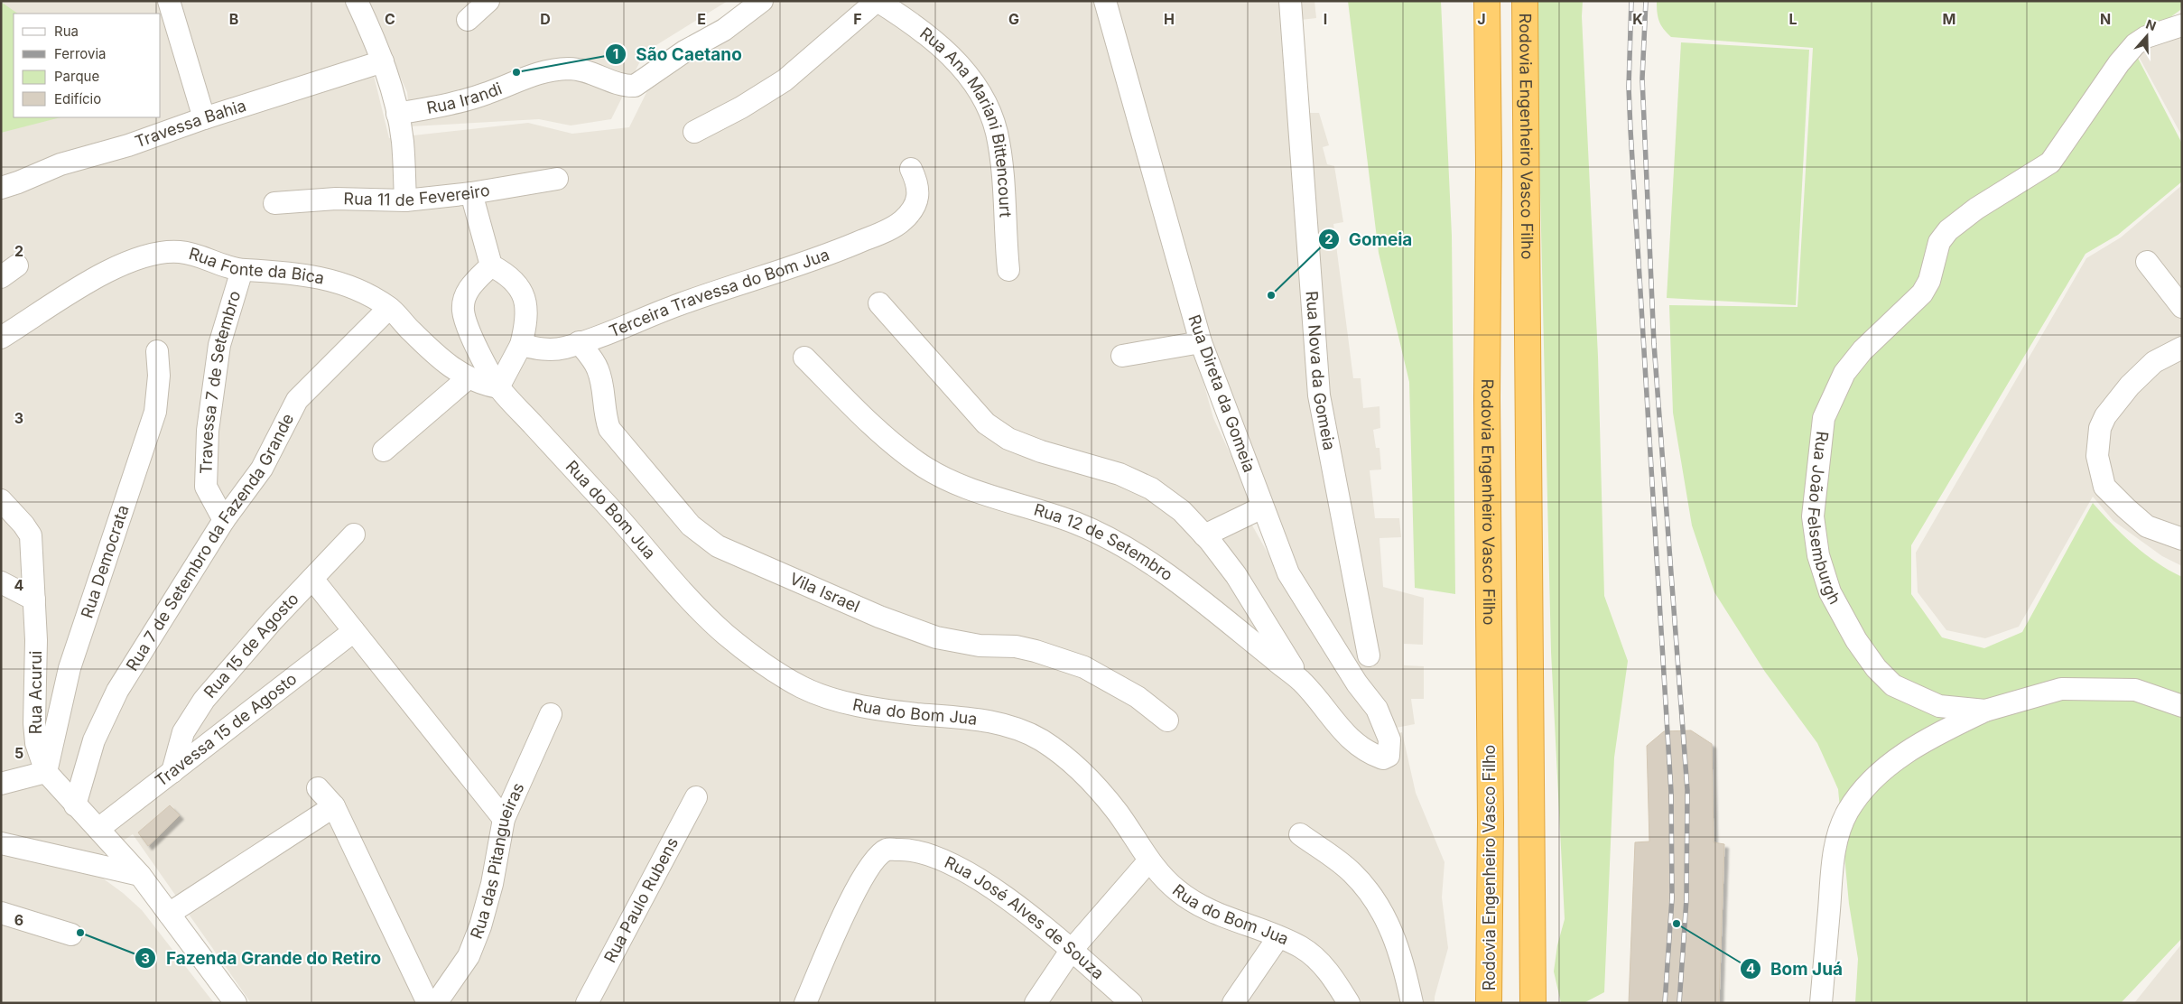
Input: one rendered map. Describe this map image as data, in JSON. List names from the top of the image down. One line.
{"streets":{"highway":["Rodovia Engenheiro Vasco Filho"],"street":["Rua Irandi","Travessa Bahia","Rua Ana Mariani Bittencourt","Rua 11 de Fevereiro","Rua Fonte da Bica","Terceira Travessa do Bom Jua","Rua Nova da Gomeia","Travessa 7 de Setembro","Rua Direta da Gomeia","Rua do Bom Jua","Rua João Felsemburgh","Rua 7 de Setembro da Fazenda Grande","Rua 12 de Setembro","Rua Democrata","Vila Israel","Rua 15 de Agosto","Rua Acurui","Travessa 15 de Agosto","Rua das Pitangueiras","Rua Paulo Rubens","Rua José Alves de Souza"]},"crossings":[["Rua Fonte da Bica","Travessa 7 de Setembro"],["Rua Fonte da Bica","Rua do Bom Jua"],["Rua Fonte da Bica","Rua 7 de Setembro da Fazenda Grande"],["Terceira Travessa do Bom Jua","Vila Israel"],["Travessa 7 de Setembro","Rua 7 de Setembro da Fazenda Grande"],["Rua Direta da Gomeia","Rua 12 de Setembro"],["Rua 7 de Setembro da Fazenda Grande","Rua Acurui"],["Rua Democrata","Rua Acurui"],["Rua 15 de Agosto","Travessa 15 de Agosto"],["Rua Acurui","Travessa 15 de Agosto"]],"places":["São Caetano","Gomeia","Bom Juá","Fazenda Grande do Retiro"],"legend":["Rua","Ferrovia","Parque","Edifício"],"north":"top","grid":{"columns":["B","C","D","E","F","G","H","I","J","K","L","M","N"],"rows":["2","3","4","5","6"]}}
